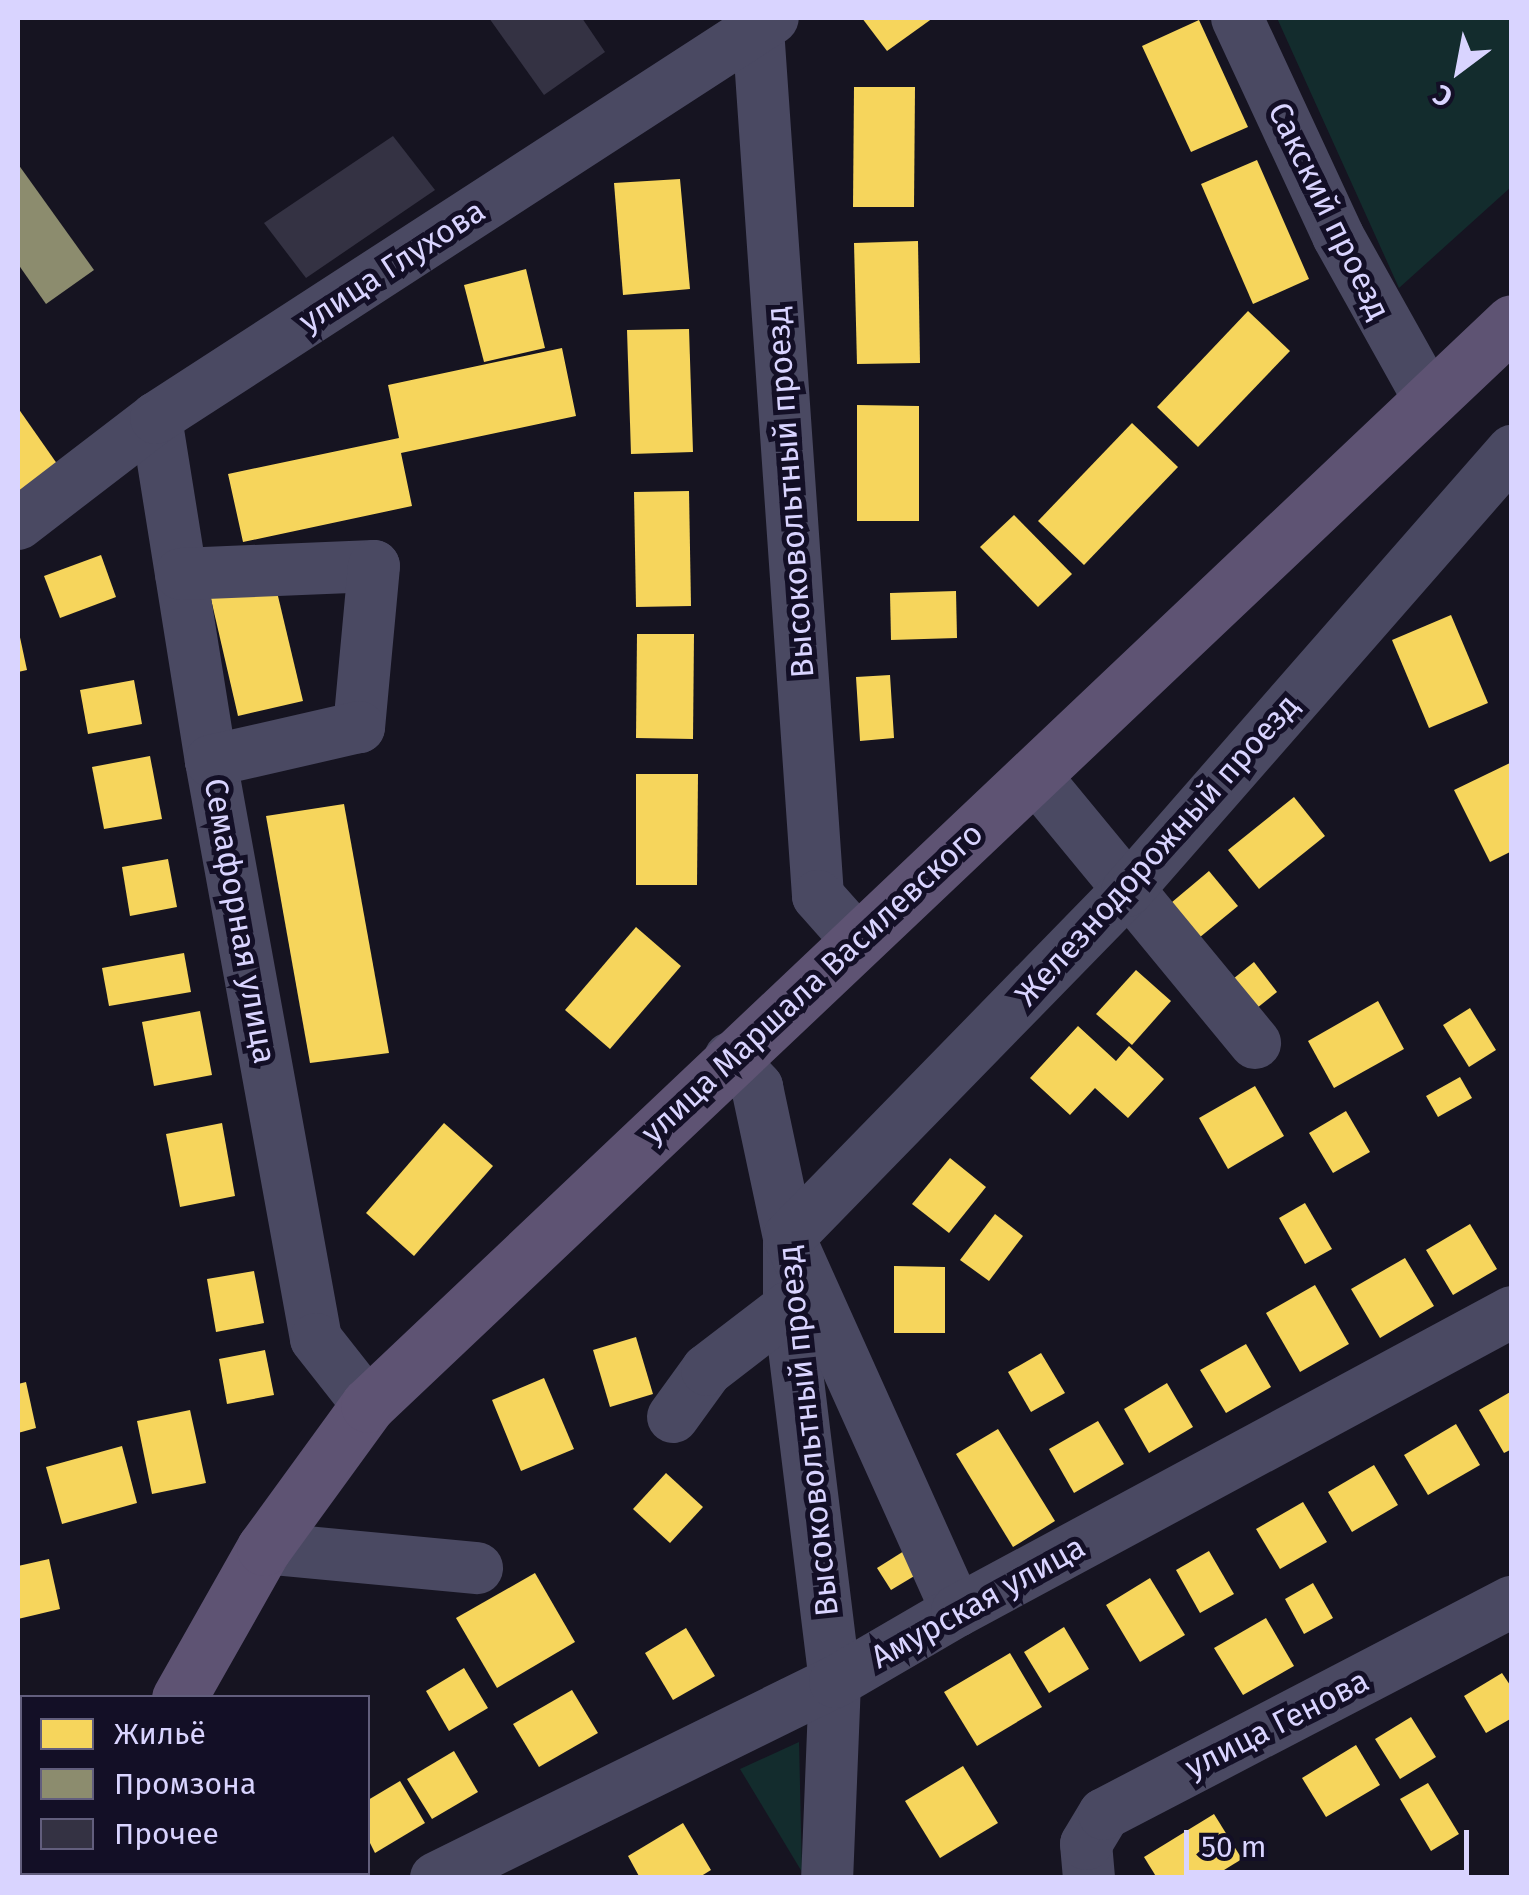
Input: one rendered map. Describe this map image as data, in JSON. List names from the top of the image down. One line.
{"streets":{"main road":["улица Маршала Василевского"],"street":["Сакский проезд","улица Глухова","Высоковольтный проезд","Железнодорожный проезд","Семафорная улица","Амурская улица","улица Генова"]},"crossings":[["Сакский проезд","улица Маршала Василевского"],["улица Глухова","Высоковольтный проезд"],["улица Глухова","Семафорная улица"],["Высоковольтный проезд","Железнодорожный проезд"],["Высоковольтный проезд","улица Маршала Василевского"],["Высоковольтный проезд","Амурская улица"],["Семафорная улица","улица Маршала Василевского"]],"legend":["Жильё","Промзона","Прочее"],"scale_bar":"50 m","north":"bottom left"}
